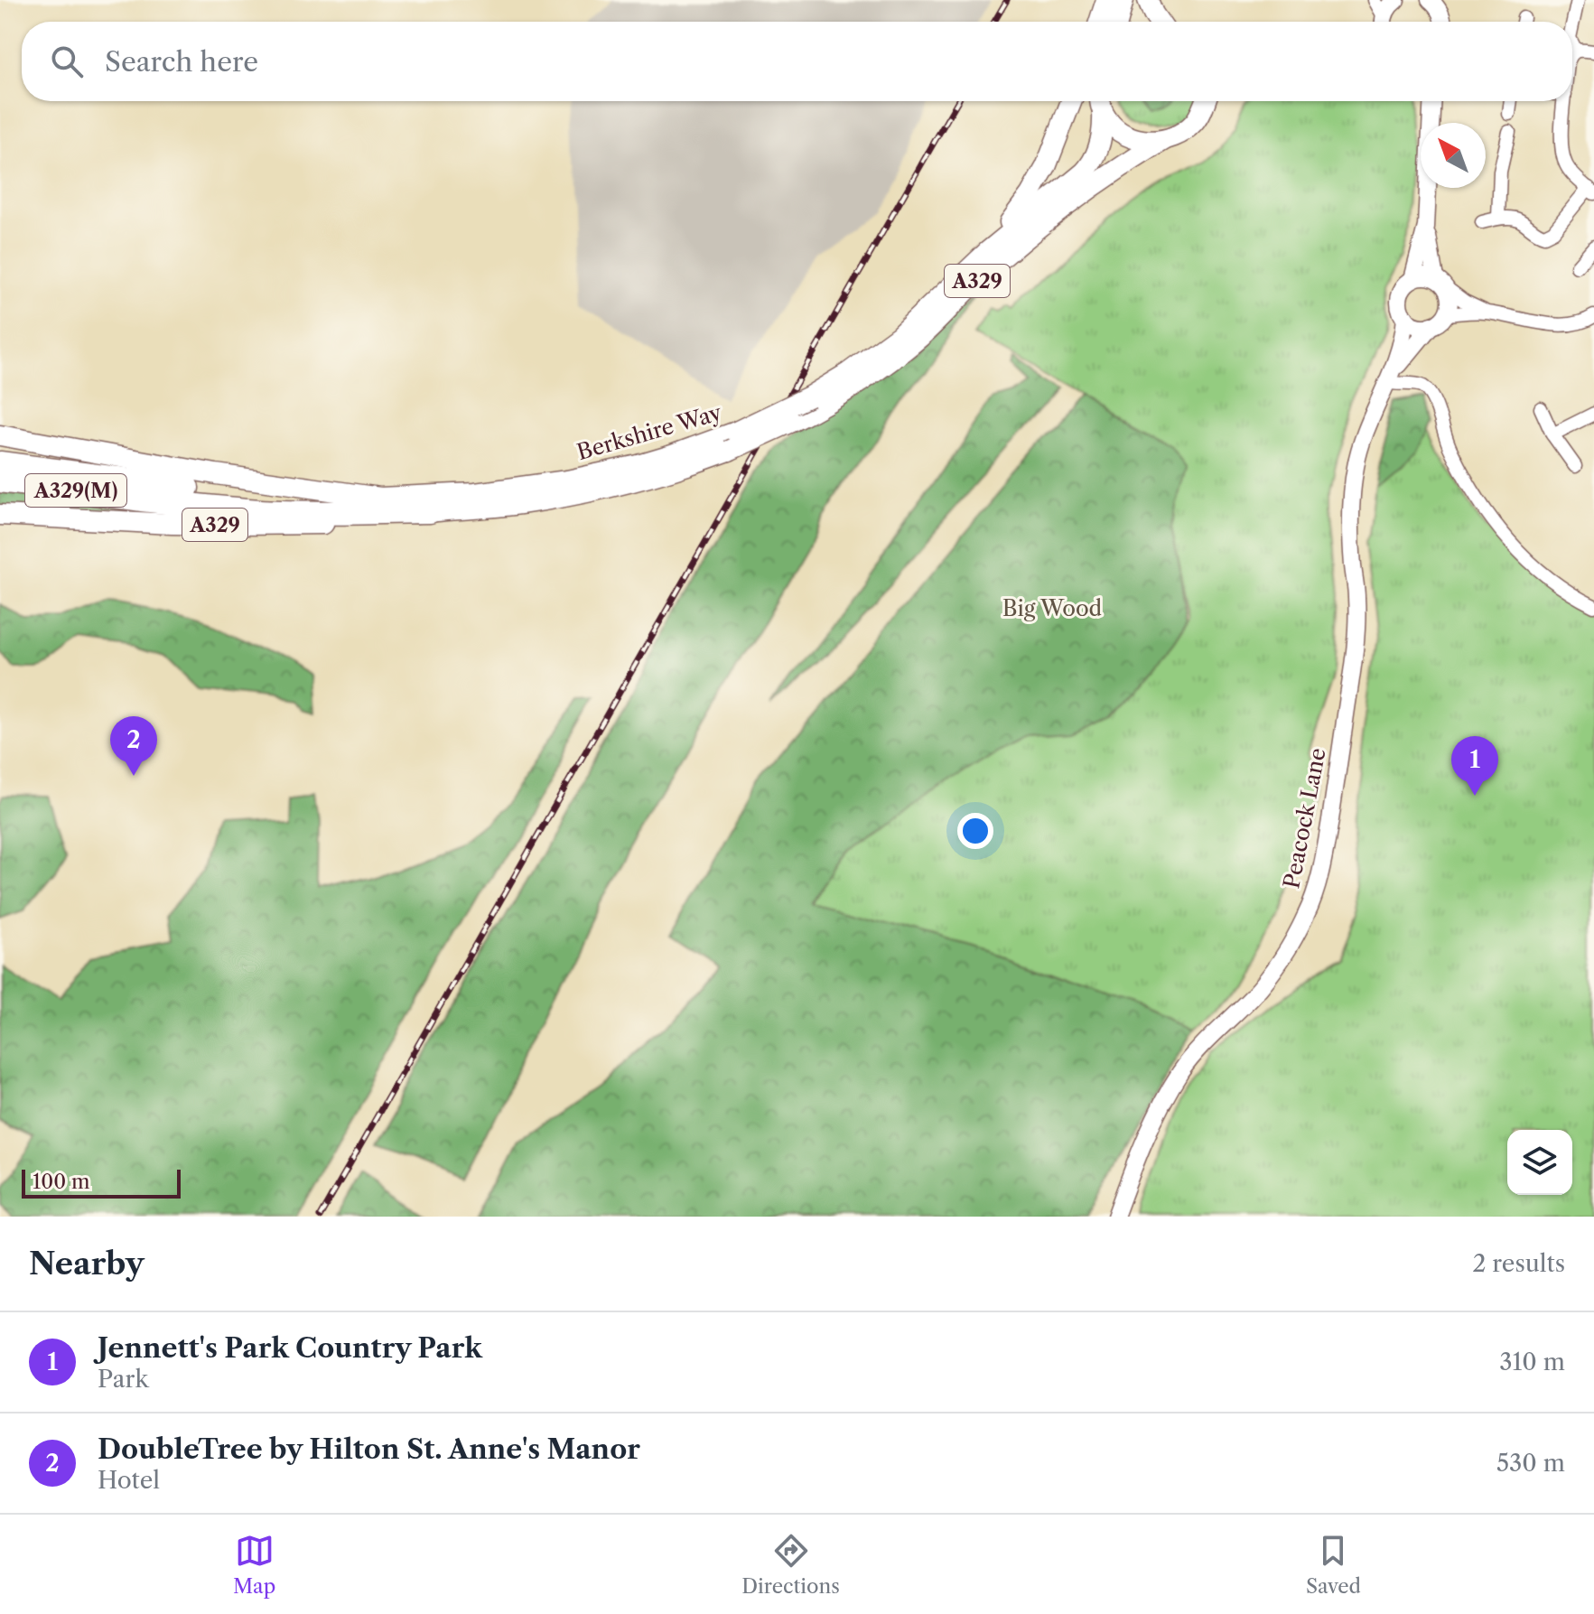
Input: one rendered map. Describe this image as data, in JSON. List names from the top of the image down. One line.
{"streets":{"highway":["A329","Berkshire Way","A329(M)"],"street":["Peacock Lane"]},"crossings":[["A329","Berkshire Way"],["A329","A329(M)"],["Berkshire Way","A329(M)"]],"parks":["Big Wood"],"scale_bar":"100 m","north":"top left","page":{"search":"Search here","pins":["2","1"],"scale":"100 m","heading":["Nearby","2 results"],"list":[{"mark":"1","name":"Jennett's Park Country Park","note":"Park","value":"310 m"},{"mark":"2","name":"DoubleTree by Hilton St. Anne's Manor","note":"Hotel","value":"530 m"}],"nav":["Map","Directions","Saved"]}}
